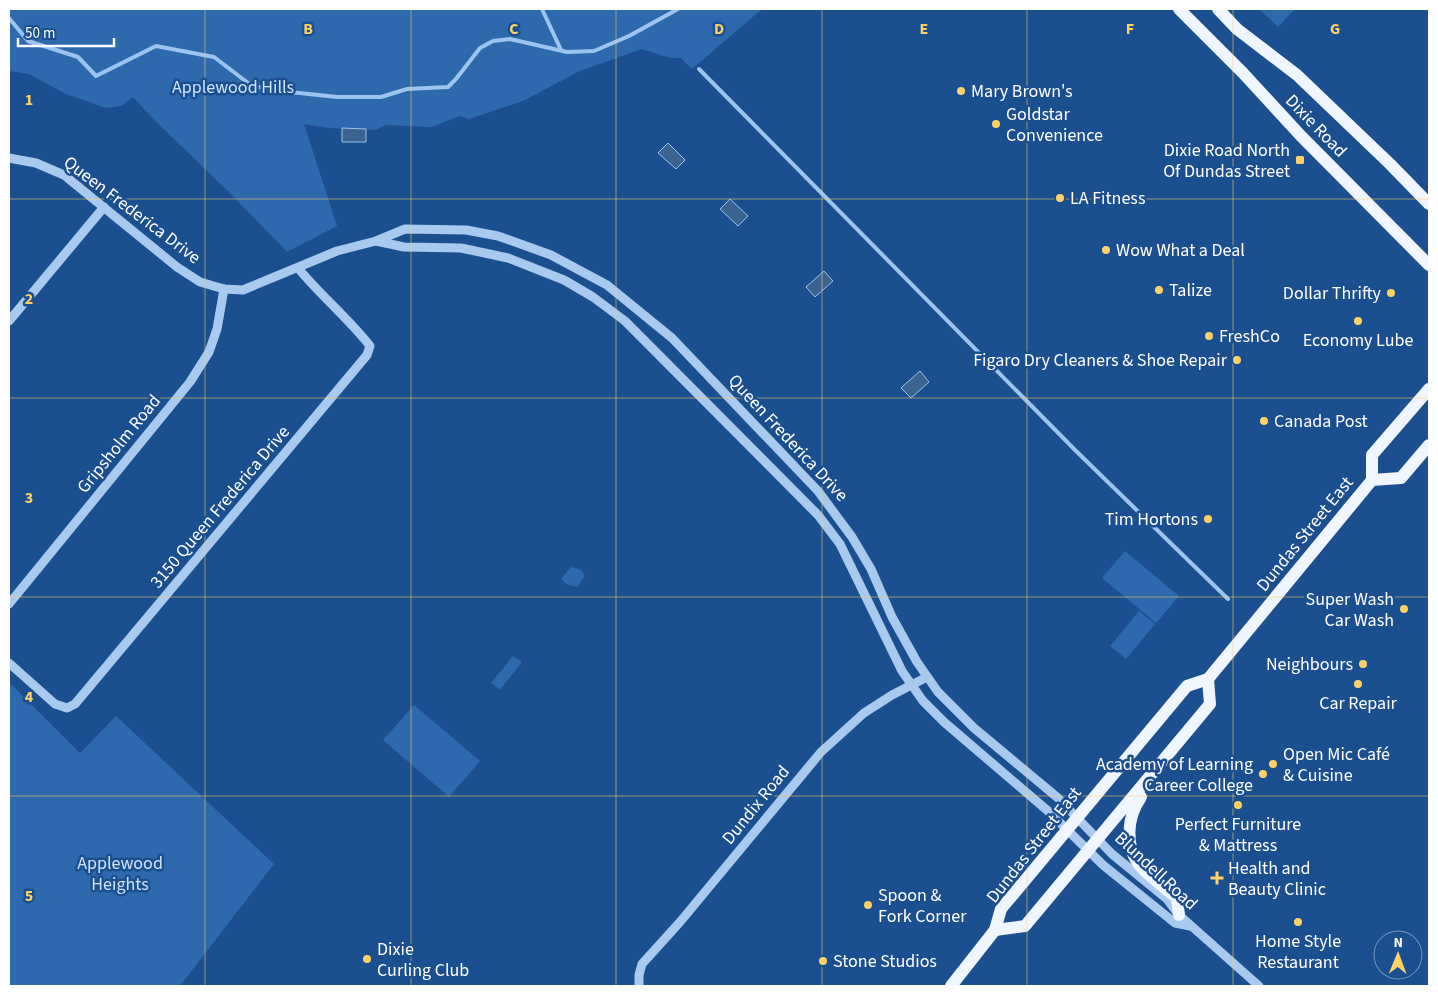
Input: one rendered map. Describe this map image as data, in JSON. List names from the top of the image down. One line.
{"streets":{"main road":["Dixie Road","Dundas Street East"],"street":["Queen Frederica Drive","Gripsholm Road","3150 Queen Frederica Drive","Dundix Road","Blundell Road"]},"crossings":[["Queen Frederica Drive","Gripsholm Road"],["Queen Frederica Drive","3150 Queen Frederica Drive"],["Queen Frederica Drive","Dundas Street East"],["Queen Frederica Drive","Dundix Road"],["Queen Frederica Drive","Blundell Road"],["Dundas Street East","Blundell Road"]],"parks":["Applewood Hills","Applewood Heights"],"places":{"other":["Mary Brown's","Goldstar Convenience","LA Fitness","Wow What a Deal","Talize","Dollar Thrifty","Economy Lube","FreshCo","Figaro Dry Cleaners & Shoe Repair","Canada Post","Tim Hortons","Super Wash Car Wash","Neighbours","Car Repair","Open Mic Café & Cuisine","Academy of Learning Career College","Perfect Furniture & Mattress","Spoon & Fork Corner","Home Style Restaurant","Dixie Curling Club","Stone Studios"],"transit":["Dixie Road North Of Dundas Street"],"health":["Health and Beauty Clinic"]},"scale_bar":"50 m","north":"top","grid":{"columns":["B","C","D","E","F","G"],"rows":["1","2","3","4","5"]}}
